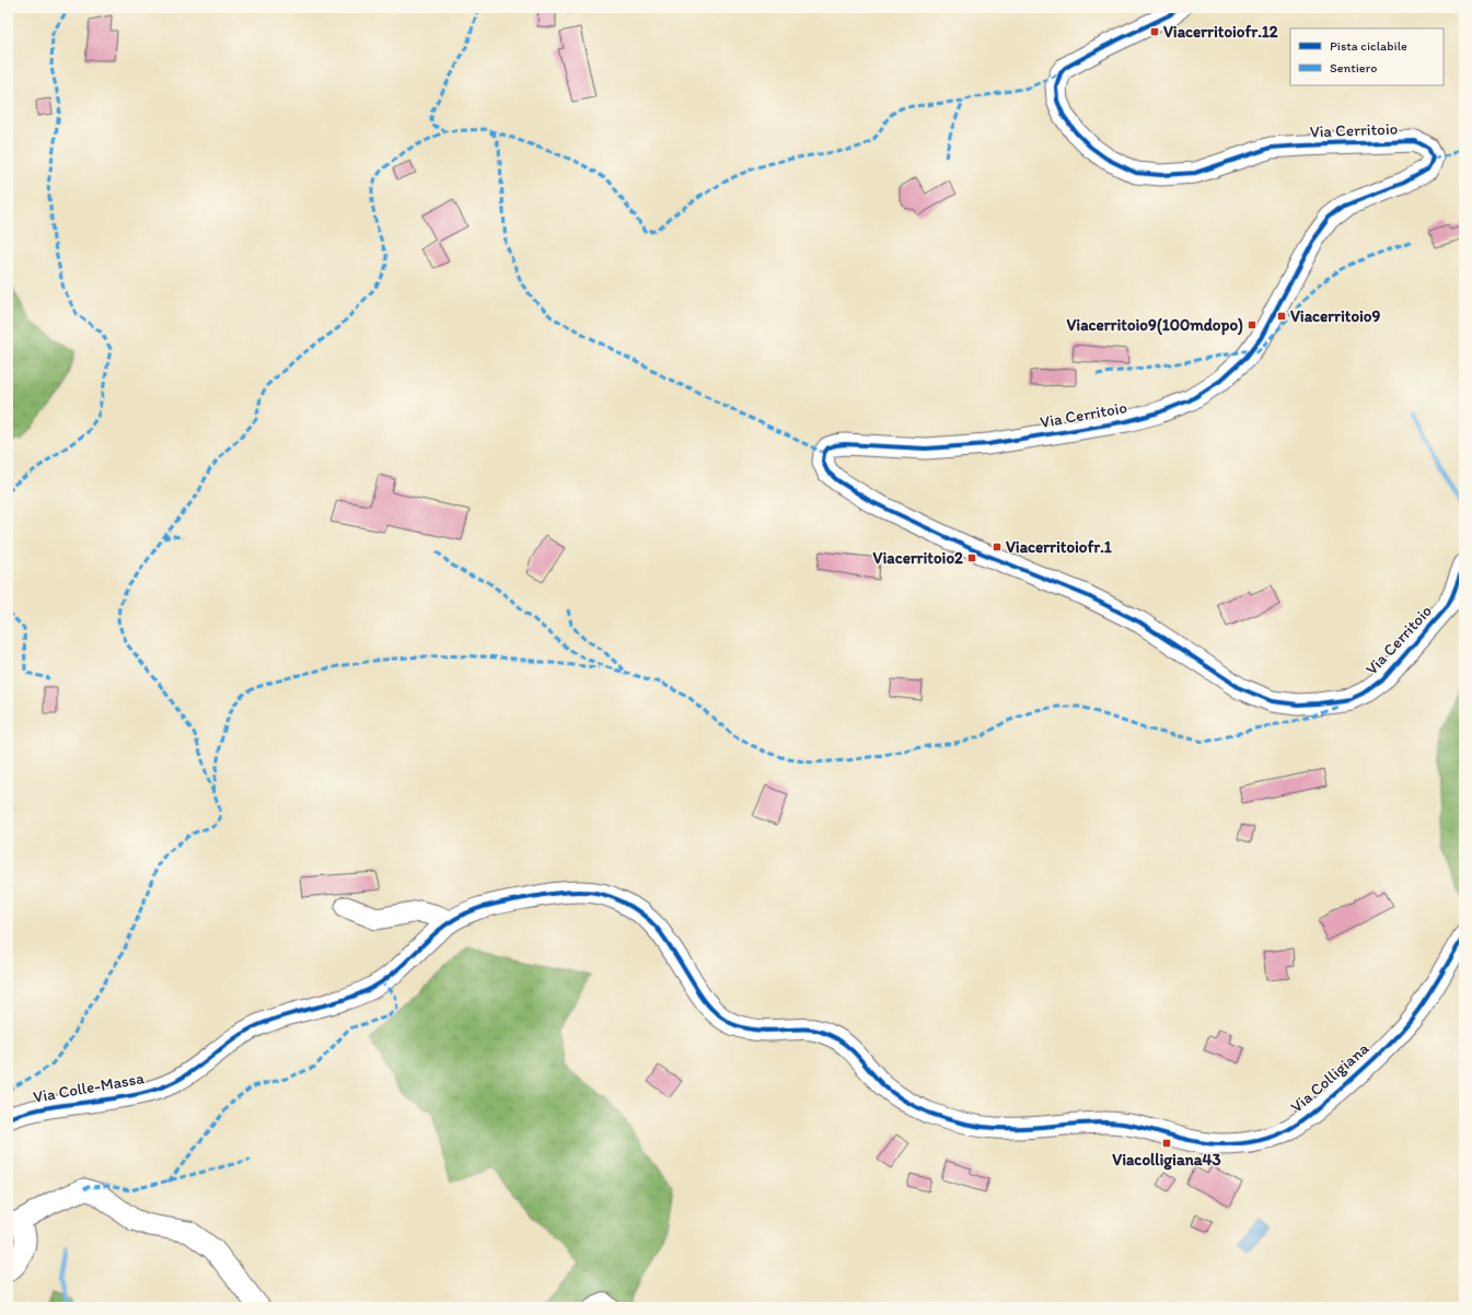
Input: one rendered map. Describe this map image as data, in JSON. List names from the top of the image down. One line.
{"streets":{"street":["Via Cerritoio","Via Colligiana","Via Colle-Massa"]},"crossings":[["Via Colligiana","Via Colle-Massa"]],"places":{"transit":["Viacerritoiofr.12","Viacerritoio9","Viacerritoio9(100mdopo)","Viacerritoiofr.1","Viacerritoio2","Viacolligiana43"]},"legend":["Pista ciclabile","Sentiero"]}
